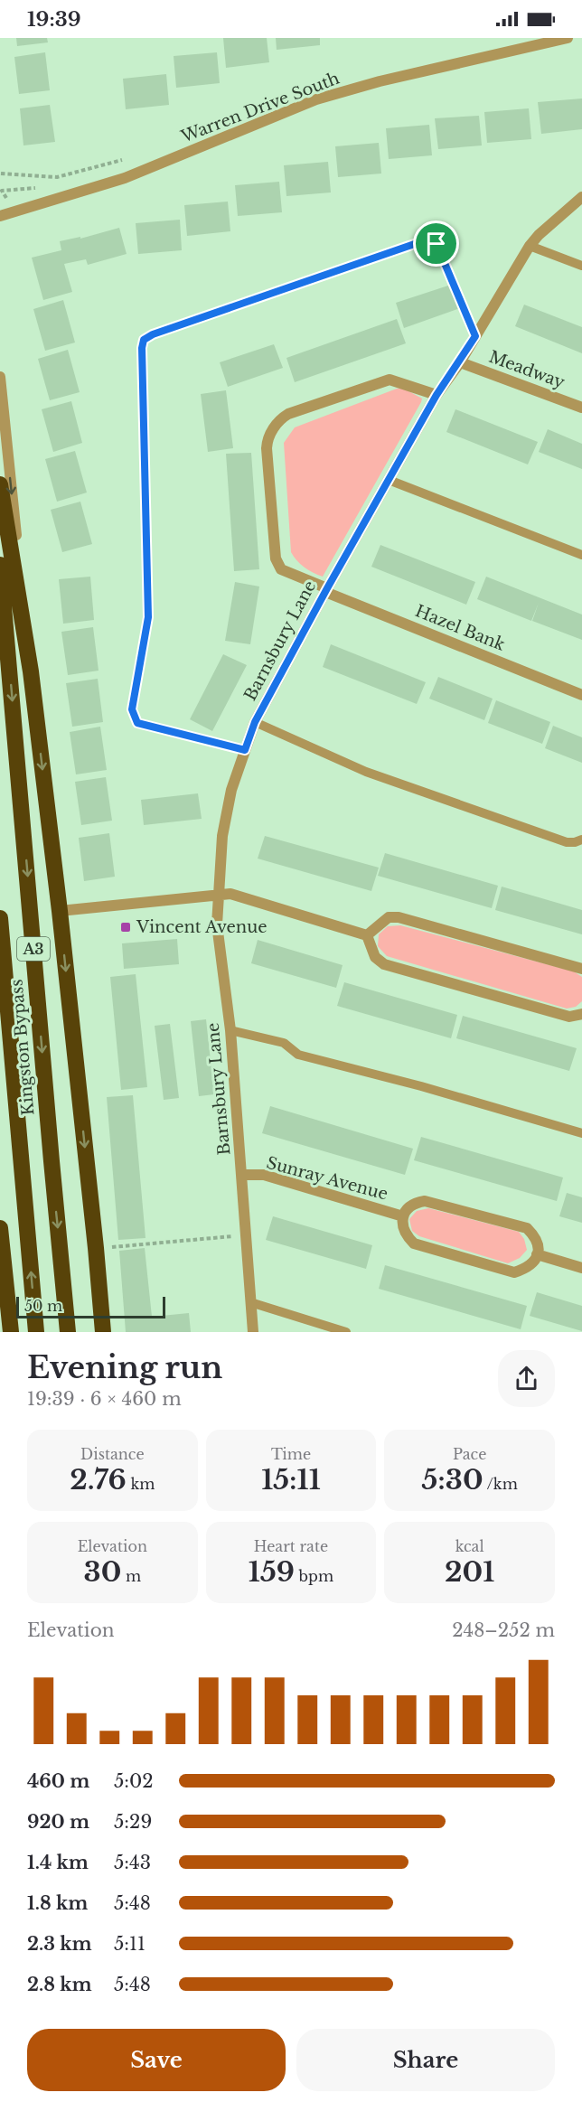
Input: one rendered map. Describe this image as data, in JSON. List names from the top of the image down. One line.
{"streets":{"highway":["A3","Kingston Bypass"],"street":["Warren Drive South","Meadway","Hazel Bank","Barnsbury Lane","Sunray Avenue"]},"crossings":[["Meadway","Barnsbury Lane"],["Hazel Bank","Barnsbury Lane"],["Barnsbury Lane","Sunray Avenue"]],"places":{"transit":["Vincent Avenue"]},"scale_bar":"50 m","page":{"status":"19:39","scale":"50 m","heading":["Evening run","19:39 · 6 × 460 m"],"stats":[["Distance","2.76 km"],["Time","15:11"],["Pace","5:30 /km"],["Elevation","30 m"],["Heart rate","159 bpm"],["kcal","201"]],"chart":["Elevation","248–252 m"],"list":[{"name":"460 m","note":"5:02"},{"name":"920 m","note":"5:29"},{"name":"1.4 km","note":"5:43"},{"name":"1.8 km","note":"5:48"},{"name":"2.3 km","note":"5:11"},{"name":"2.8 km","note":"5:48"}],"buttons":["Save","Share"]}}
